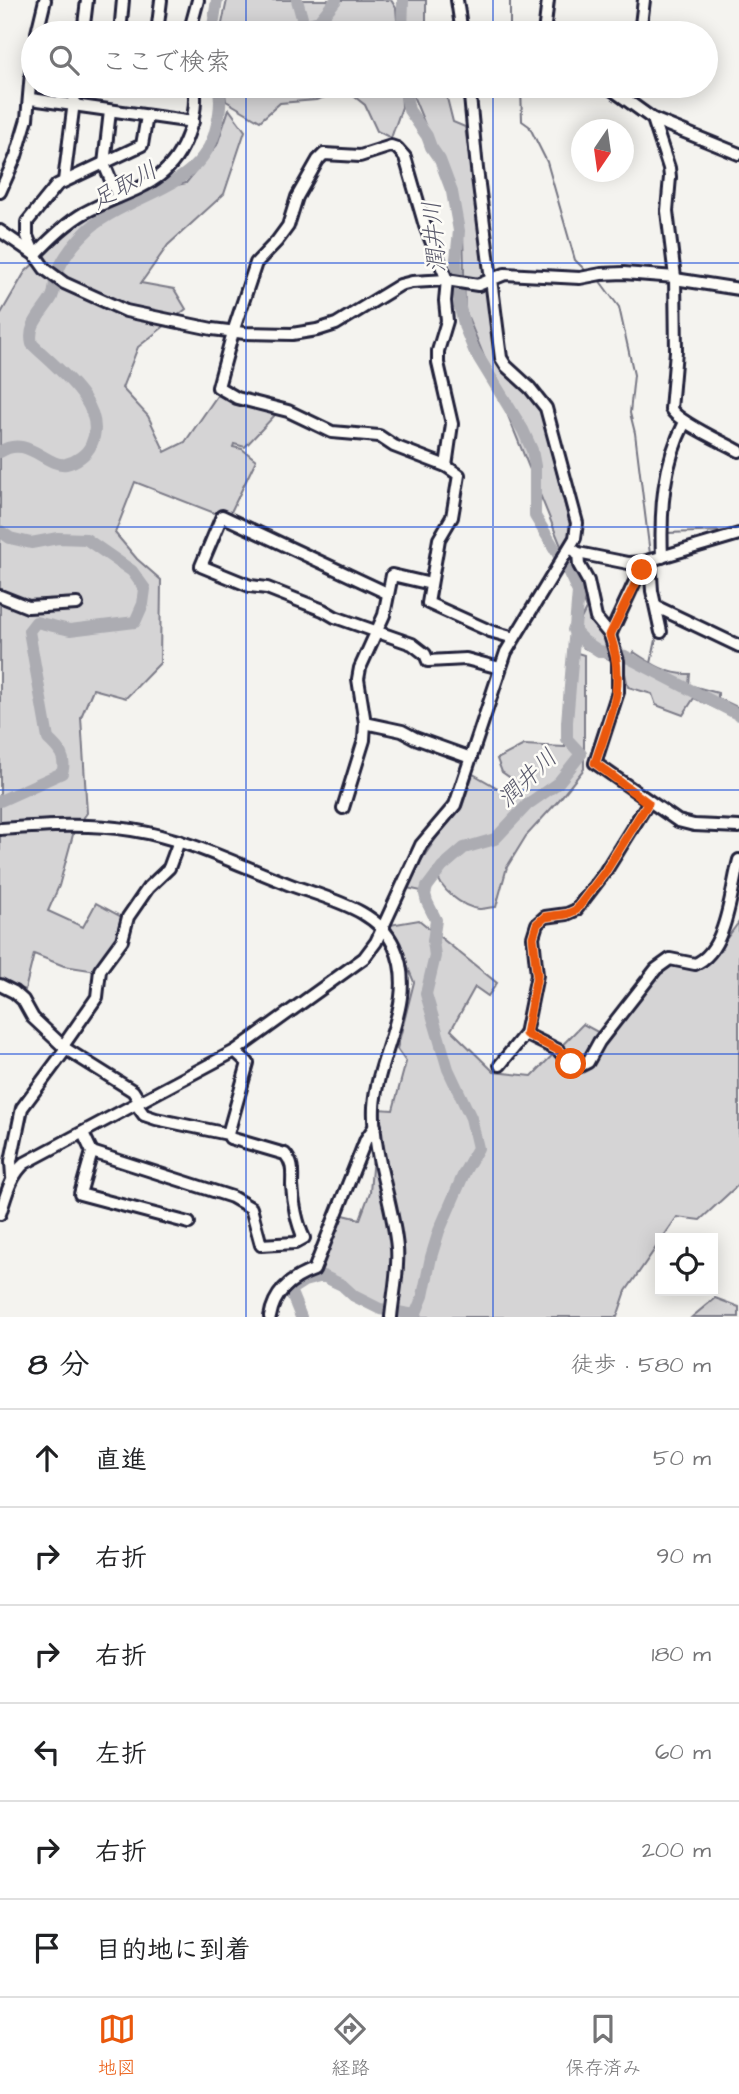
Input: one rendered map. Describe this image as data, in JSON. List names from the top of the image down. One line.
{"water":["足取川","潤井川"],"north":"bottom","page":{"search":"ここで検索","heading":["8 分","徒歩 · 580 m"],"list":[["直進","50 m"],["右折","90 m"],["右折","180 m"],["左折","60 m"],["右折","200 m"],"目的地に到着"],"nav":["地図","経路","保存済み"]}}
